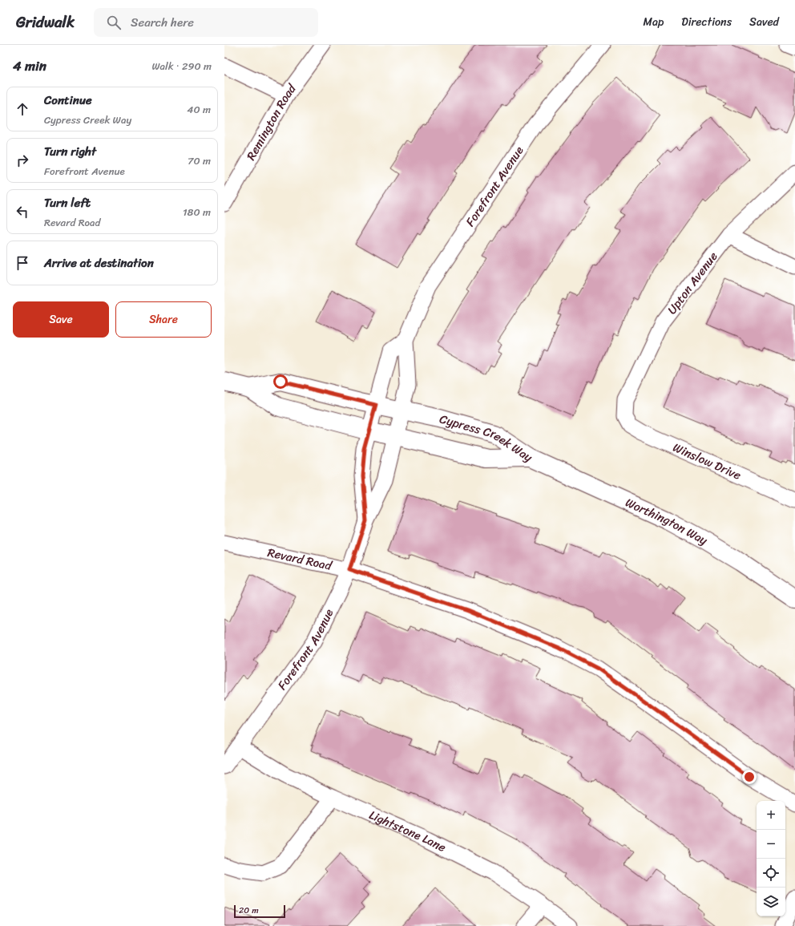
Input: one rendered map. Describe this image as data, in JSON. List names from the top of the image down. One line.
{"streets":{"street":["Remington Road","Forefront Avenue","Upton Avenue","Cypress Creek Way","Winslow Drive","Worthington Way","Revard Road","Lightstone Lane"]},"crossings":[["Forefront Avenue","Cypress Creek Way"],["Forefront Avenue","Revard Road"],["Forefront Avenue","Lightstone Lane"],["Upton Avenue","Winslow Drive"],["Cypress Creek Way","Worthington Way"]],"scale_bar":"20 m","page":{"header":"Gridwalk","search":"Search here","nav":["Map","Directions","Saved"],"heading":["4 min","Walk · 290 m"],"list":[["Continue","Cypress Creek Way","40 m"],["Turn right","Forefront Avenue","70 m"],["Turn left","Revard Road","180 m"],"Arrive at destination"],"buttons":["Save","Share"],"map_buttons":["+","−"],"scale":"20 m"}}
